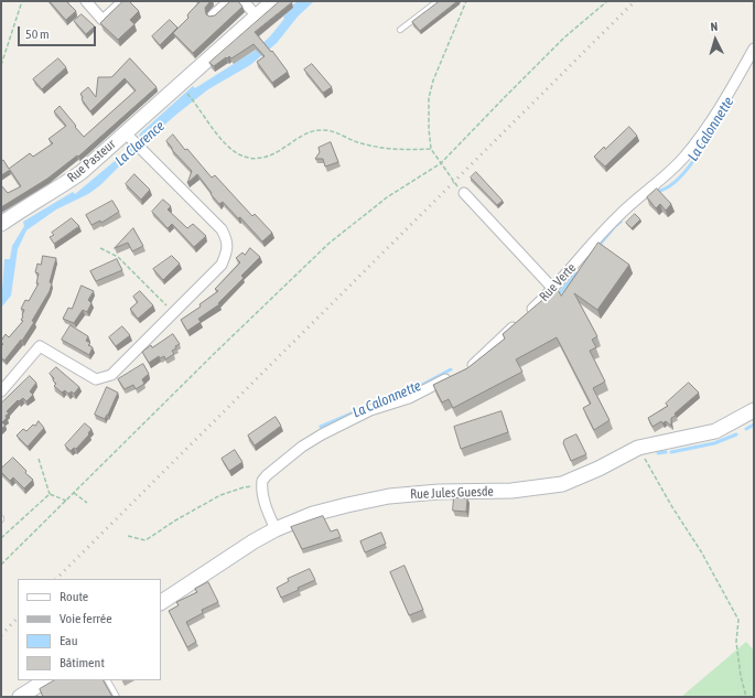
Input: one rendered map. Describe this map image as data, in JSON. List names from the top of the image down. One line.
{"streets":{"street":["Rue Pasteur","Rue Verte","Rue Jules Guesde"]},"water":["La Calonnette","La Clarence"],"legend":["Route","Voie ferrée","Eau","Bâtiment"],"scale_bar":"50 m","north":"top"}
